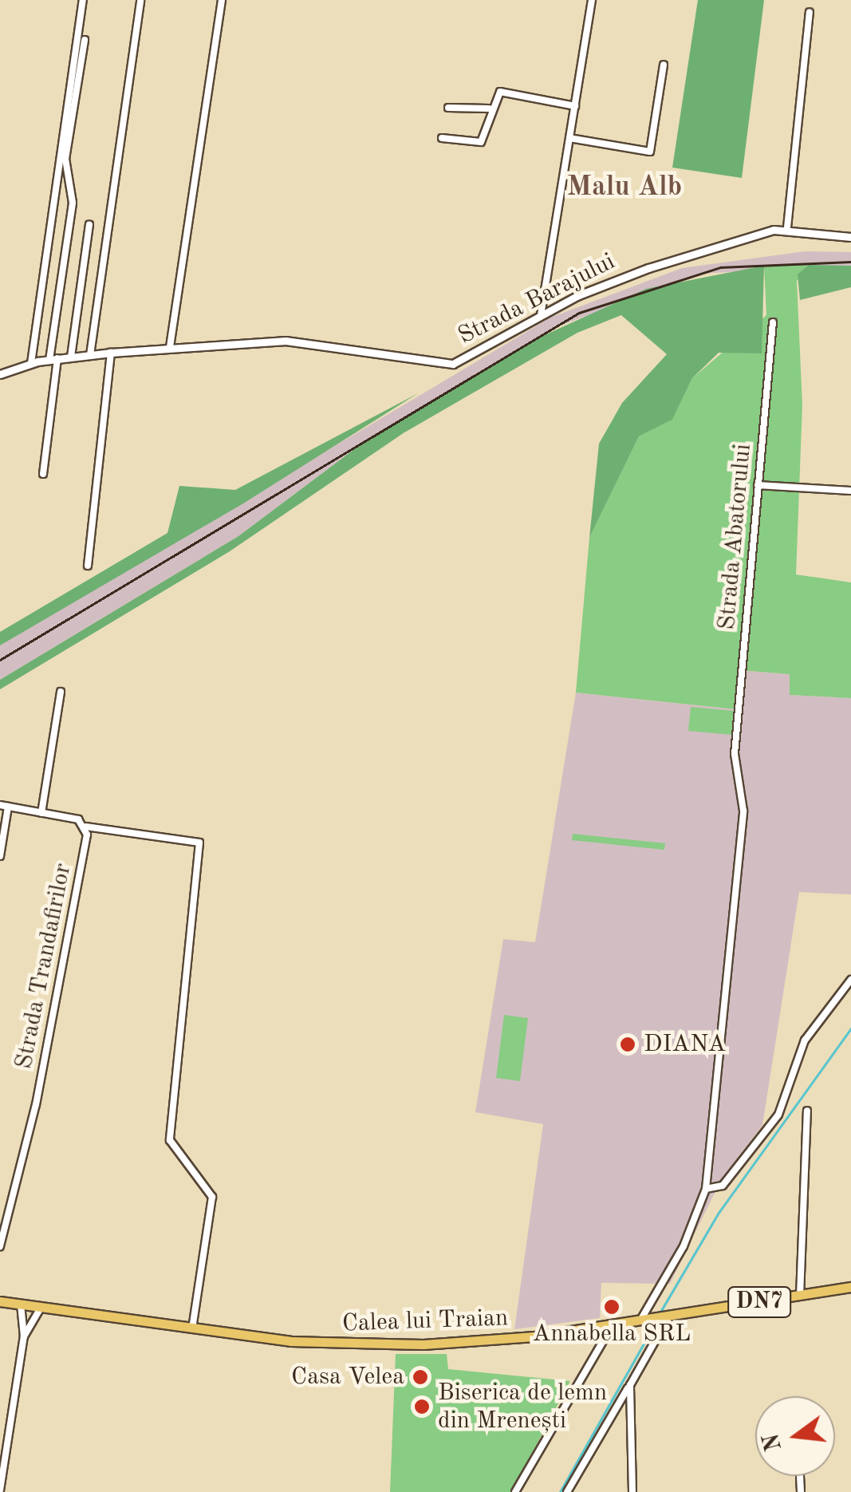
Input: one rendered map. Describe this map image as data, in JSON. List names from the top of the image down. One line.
{"streets":{"highway":["DN7","Calea lui Traian"],"street":["Strada Barajului","Strada Abatorului","Strada Trandafirilor"]},"crossings":[["Strada Abatorului","Calea lui Traian"]],"districts":["Malu Alb"],"places":["DIANA","Annabella SRL","Casa Velea","Biserica de lemn din Mrenești"],"north":"left"}
